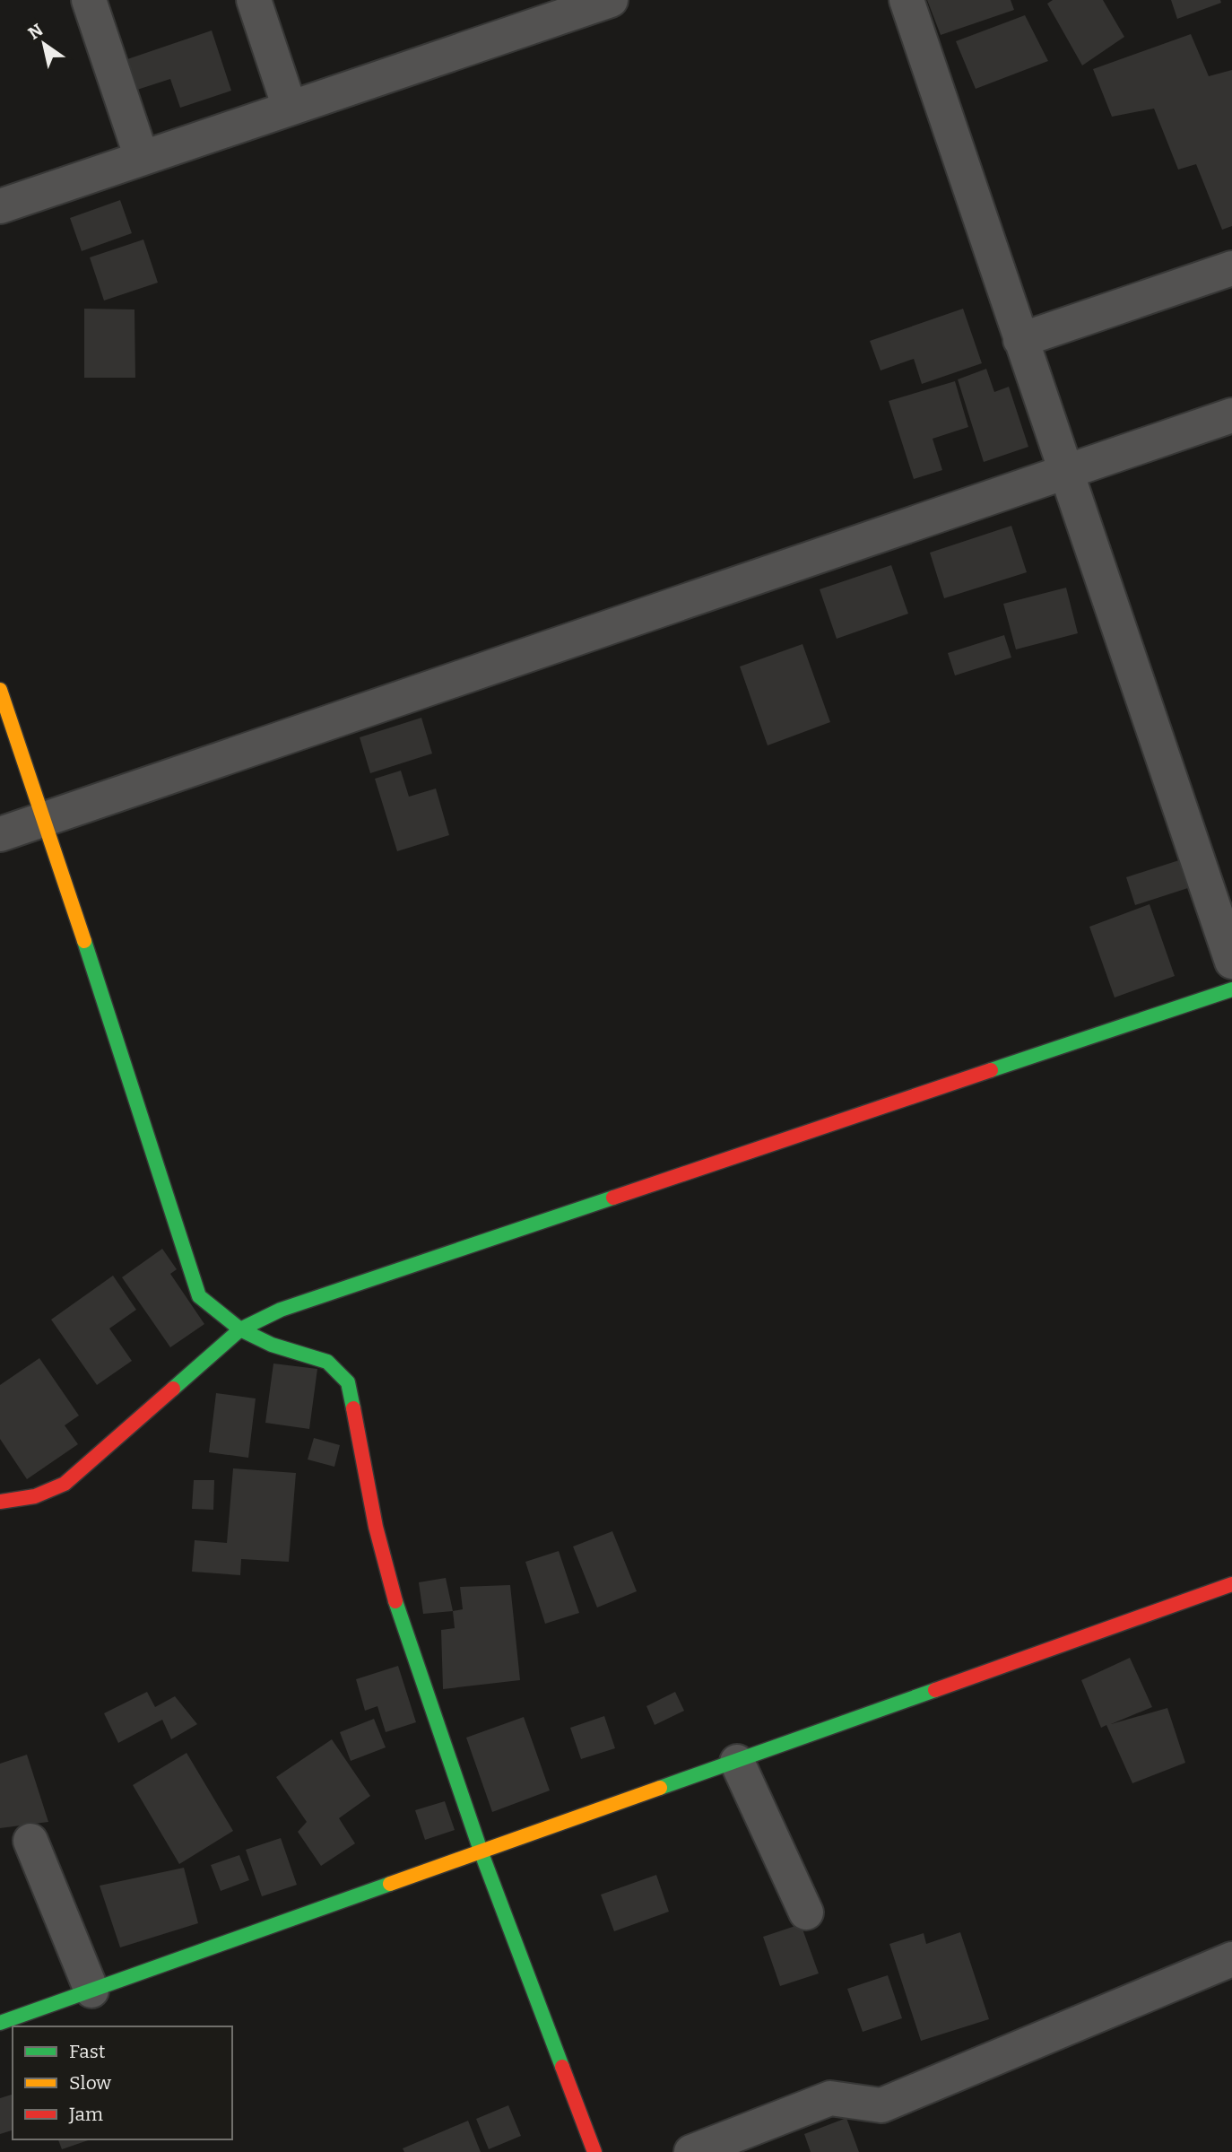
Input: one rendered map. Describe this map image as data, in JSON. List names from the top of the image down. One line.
{"legend":["Fast","Slow","Jam"],"north":"top left"}
